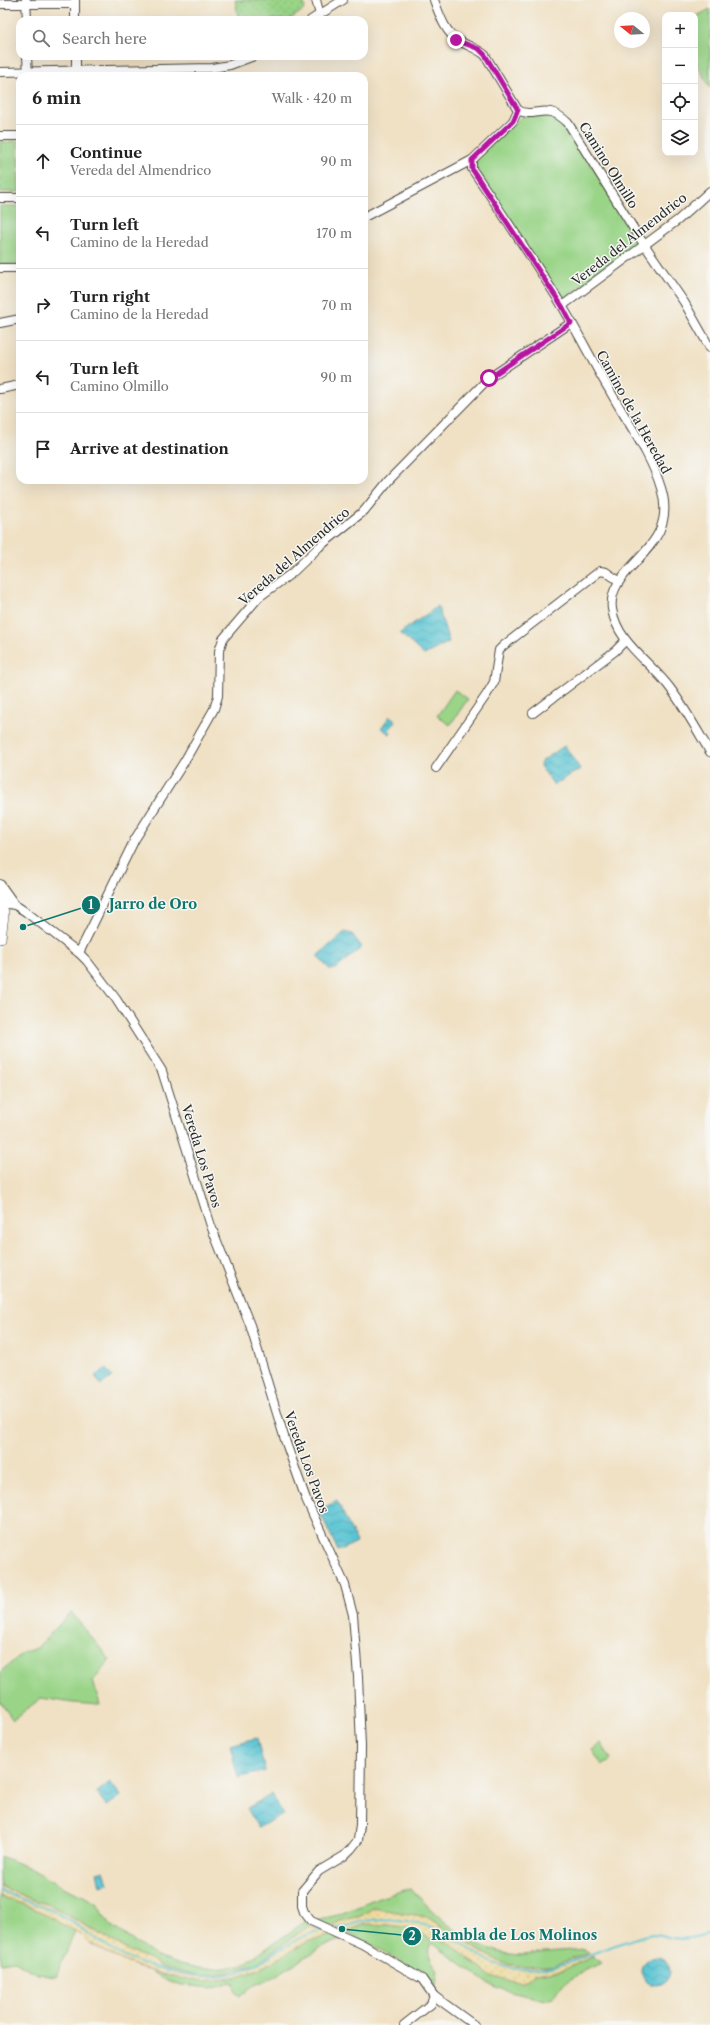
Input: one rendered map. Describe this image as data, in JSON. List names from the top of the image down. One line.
{"streets":{"street":["Camino Olmillo","Vereda del Almendrico","Camino de la Heredad","Vereda Los Pavos"]},"crossings":[["Camino Olmillo","Vereda del Almendrico"],["Vereda del Almendrico","Camino de la Heredad"],["Vereda del Almendrico","Vereda Los Pavos"]],"places":["Jarro de Oro","Rambla de Los Molinos"],"north":"left","page":{"map_buttons":["+","−"],"search":"Search here","heading":["6 min","Walk · 420 m"],"list":[["Continue","Vereda del Almendrico","90 m"],["Turn left","Camino de la Heredad","170 m"],["Turn right","Camino de la Heredad","70 m"],["Turn left","Camino Olmillo","90 m"],"Arrive at destination"]}}
